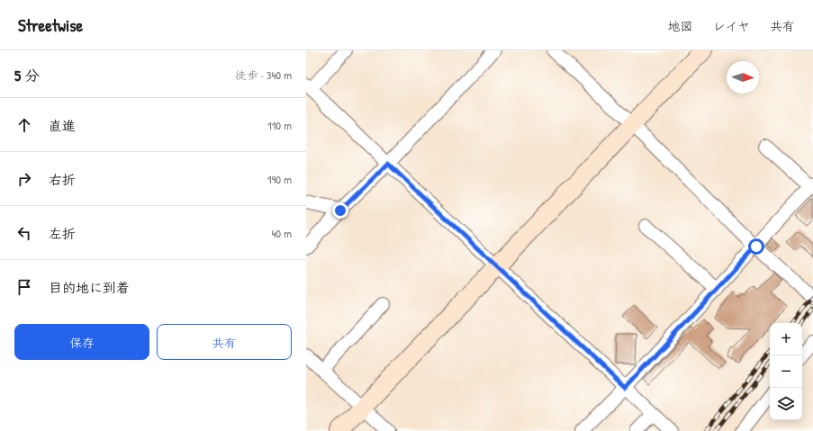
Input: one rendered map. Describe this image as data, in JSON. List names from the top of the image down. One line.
{"north":"right","page":{"header":"Streetwise","nav":["地図","レイヤ","共有"],"heading":["5 分","徒歩 · 340 m"],"list":[["直進","110 m"],["右折","190 m"],["左折","40 m"],"目的地に到着"],"buttons":["保存","共有"],"map_buttons":["+","−"]}}
